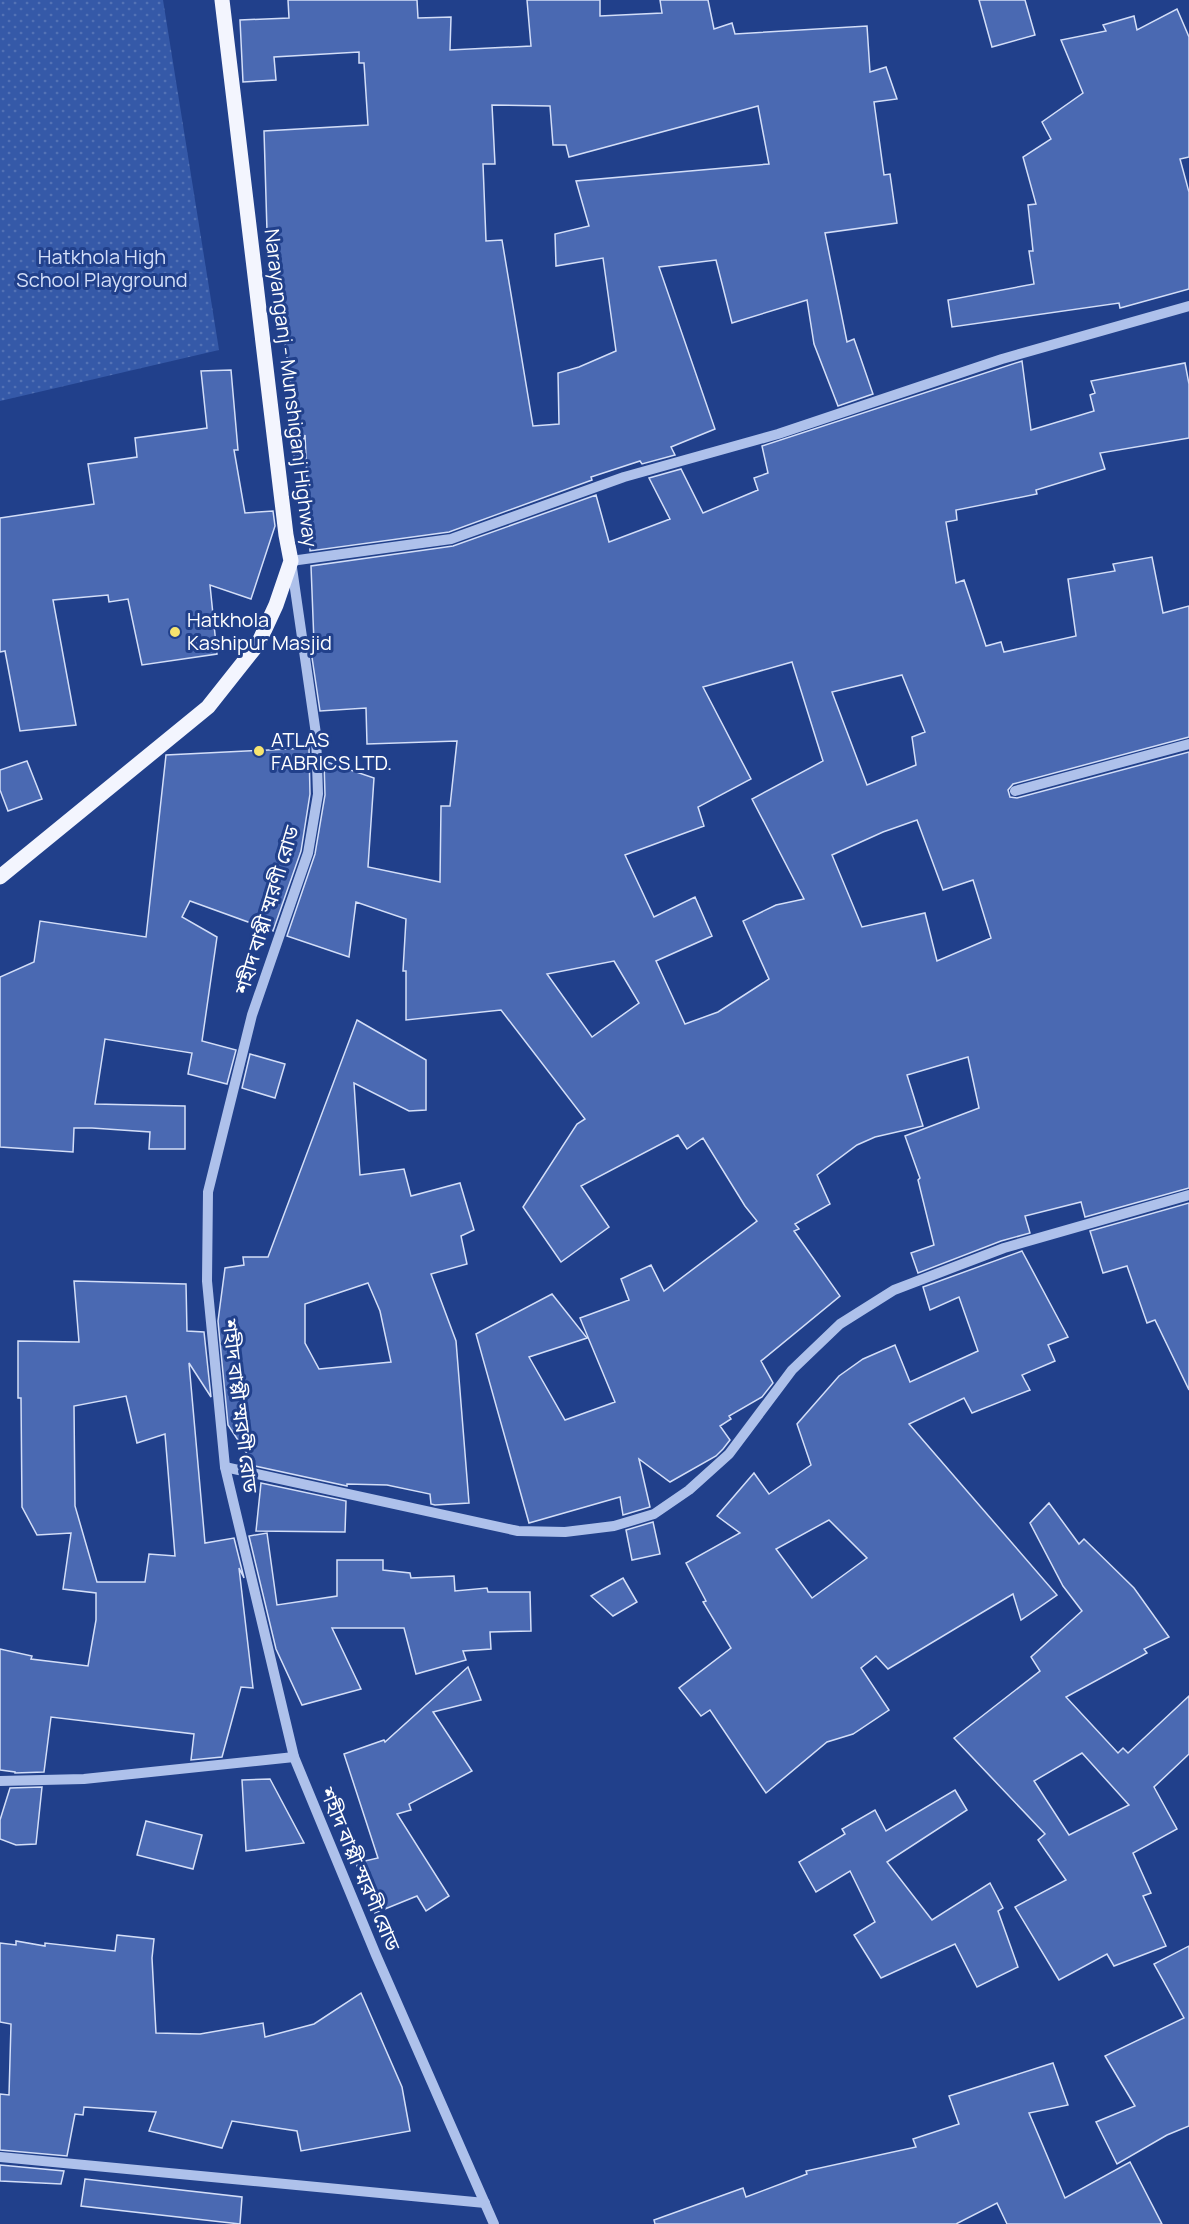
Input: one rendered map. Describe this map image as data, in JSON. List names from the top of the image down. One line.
{"streets":{"main road":["Narayanganj - Munshiganj Highway"],"street":["শহীদ বাপ্পী স্মরণী রোড"]},"crossings":[["Narayanganj - Munshiganj Highway","শহীদ বাপ্পী স্মরণী রোড"]],"parks":["Hatkhola High School Playground"],"places":["Hatkhola Kashipur Masjid","ATLAS FABRICS LTD."]}
